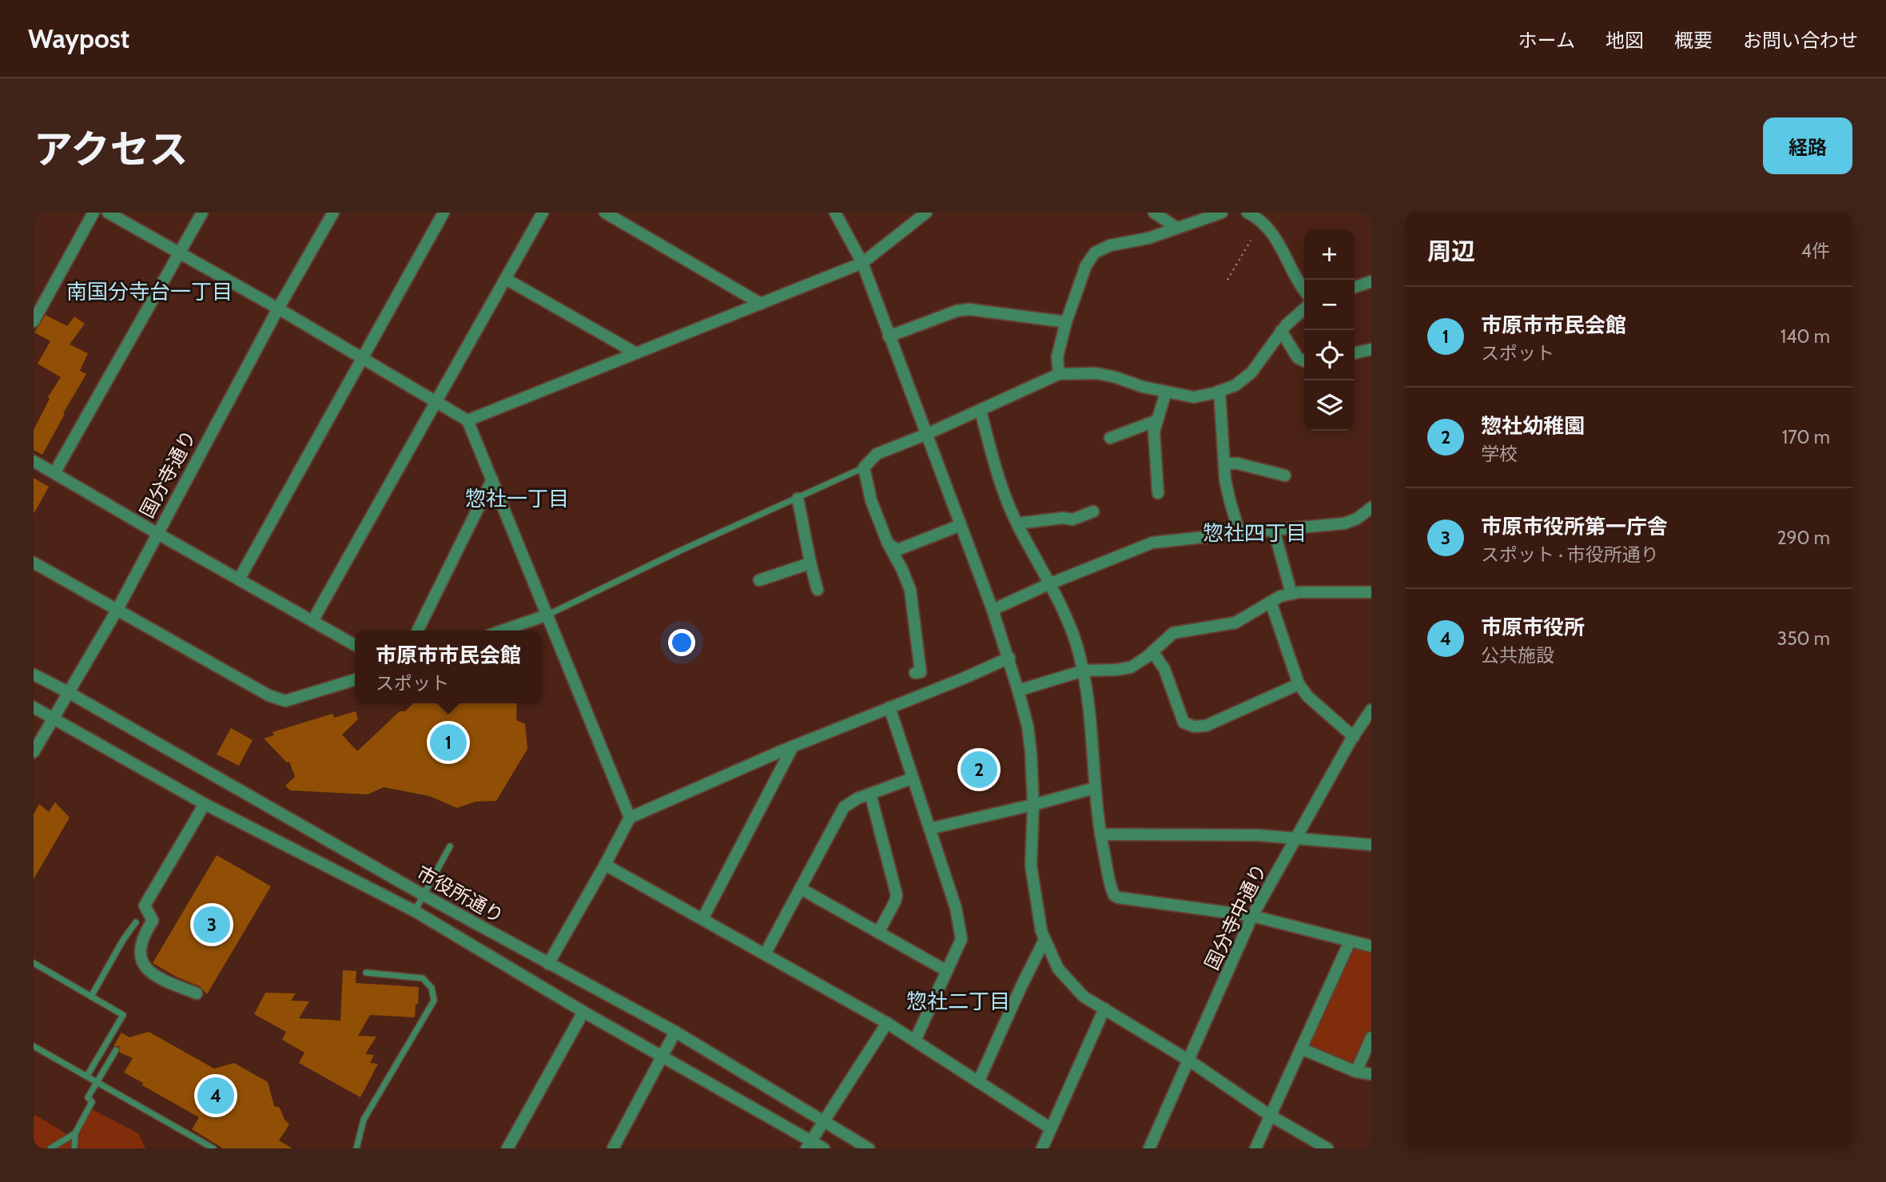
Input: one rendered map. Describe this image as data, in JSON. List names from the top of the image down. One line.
{"streets":{"street":["国分寺通り","市役所通り","国分寺中通り"]},"crossings":[["国分寺通り","市役所通り"]],"districts":["南国分寺台一丁目","惣社一丁目","惣社四丁目","惣社二丁目"],"page":{"header":"Waypost","nav":["ホーム","地図","概要","お問い合わせ"],"title":"アクセス","buttons":"経路","heading":["周辺","4件"],"map_buttons":["+","−"],"list":[{"mark":"1","name":"市原市市民会館","note":"スポット","value":"140 m"},{"mark":"2","name":"惣社幼稚園","note":"学校","value":"170 m"},{"mark":"3","name":"市原市役所第一庁舎","note":"スポット · 市役所通り","value":"290 m"},{"mark":"4","name":"市原市役所","note":"公共施設","value":"350 m"}],"popup":["市原市市民会館","スポット"],"pins":["1","2","3","4"]}}
